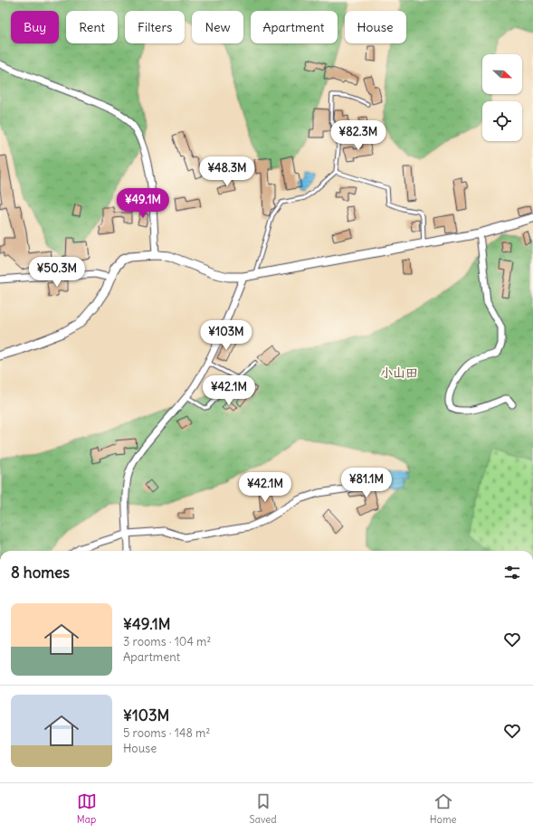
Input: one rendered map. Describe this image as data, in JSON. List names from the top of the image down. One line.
{"districts":["小山田"],"north":"right","page":{"chip":["Buy","Rent","Filters","New","Apartment","House"],"price":["¥82.3M","¥48.3M","¥49.1M","¥50.3M","¥103M","¥42.1M","¥81.1M","¥42.1M"],"heading":"8 homes","list":[{"name":"¥49.1M","note":"3 rooms · 104 m² · Apartment"},{"name":"¥103M","note":"5 rooms · 148 m² · House"}],"tabs":["Map","Saved","Home"]}}
